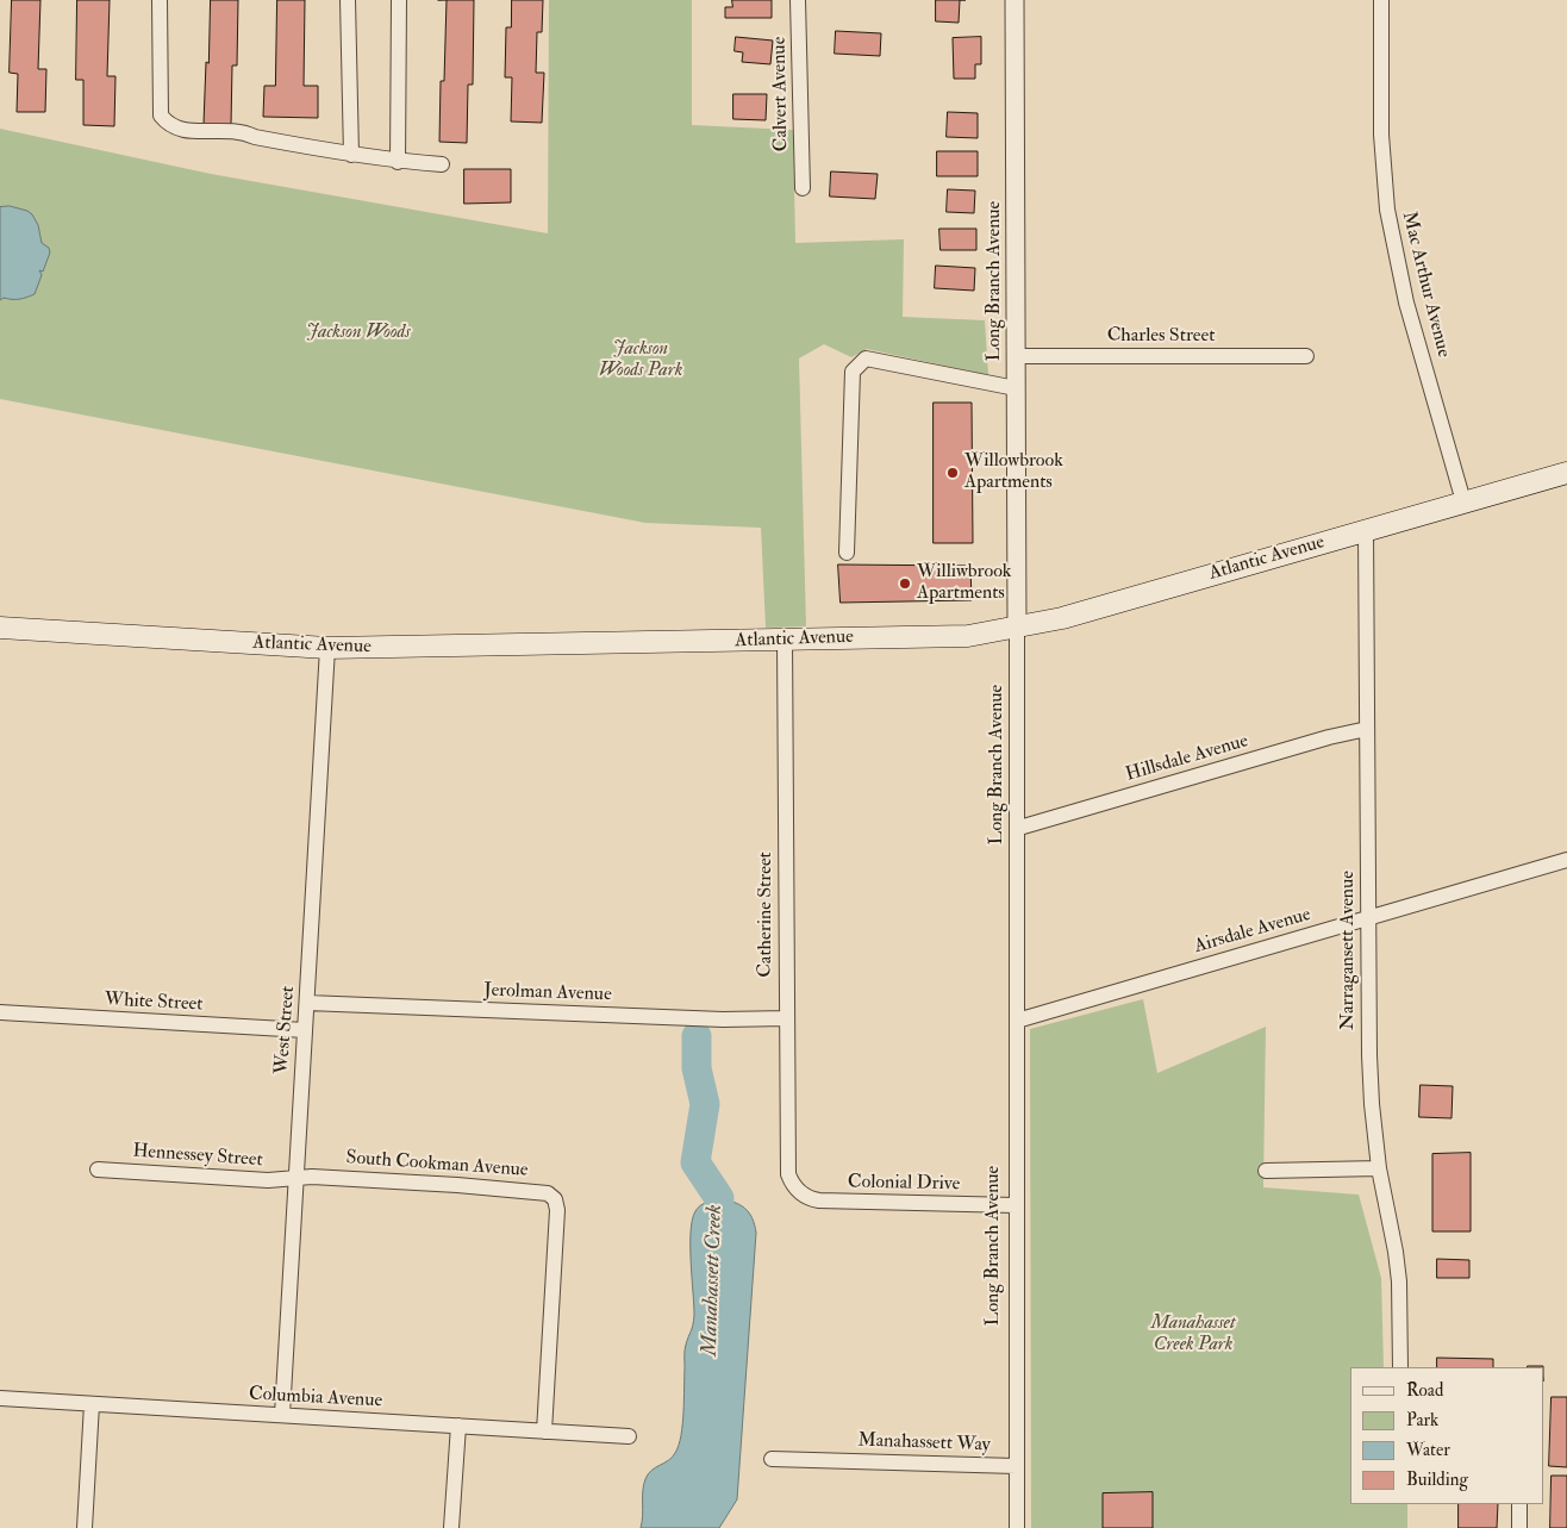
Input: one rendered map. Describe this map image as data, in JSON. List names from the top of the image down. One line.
{"streets":{"main road":["Atlantic Avenue"],"street":["Calvert Avenue","Long Branch Avenue","Mac Arthur Avenue","Charles Street","Hillsdale Avenue","Catherine Street","Airsdale Avenue","Narragansett Avenue","Jerolman Avenue","White Street","West Street","Hennessey Street","South Cookman Avenue","Colonial Drive","Columbia Avenue","Manahassett Way"]},"crossings":[["Long Branch Avenue","Charles Street"],["Long Branch Avenue","Atlantic Avenue"],["Long Branch Avenue","Hillsdale Avenue"],["Long Branch Avenue","Airsdale Avenue"],["Long Branch Avenue","Colonial Drive"],["Long Branch Avenue","Manahassett Way"],["Mac Arthur Avenue","Atlantic Avenue"],["Atlantic Avenue","Catherine Street"],["Atlantic Avenue","Narragansett Avenue"],["Atlantic Avenue","West Street"],["Hillsdale Avenue","Narragansett Avenue"],["Catherine Street","Jerolman Avenue"],["Catherine Street","Colonial Drive"],["Airsdale Avenue","Narragansett Avenue"],["Jerolman Avenue","West Street"],["White Street","West Street"],["West Street","Hennessey Street"],["West Street","South Cookman Avenue"],["West Street","Columbia Avenue"],["Hennessey Street","South Cookman Avenue"],["South Cookman Avenue","Columbia Avenue"]],"water":["Manahassett Creek"],"parks":["Jackson Woods","Jackson Woods Park","Manahasset Creek Park"],"places":["Willowbrook Apartments","Williwbrook Apartments"],"legend":["Road","Park","Water","Building"]}
